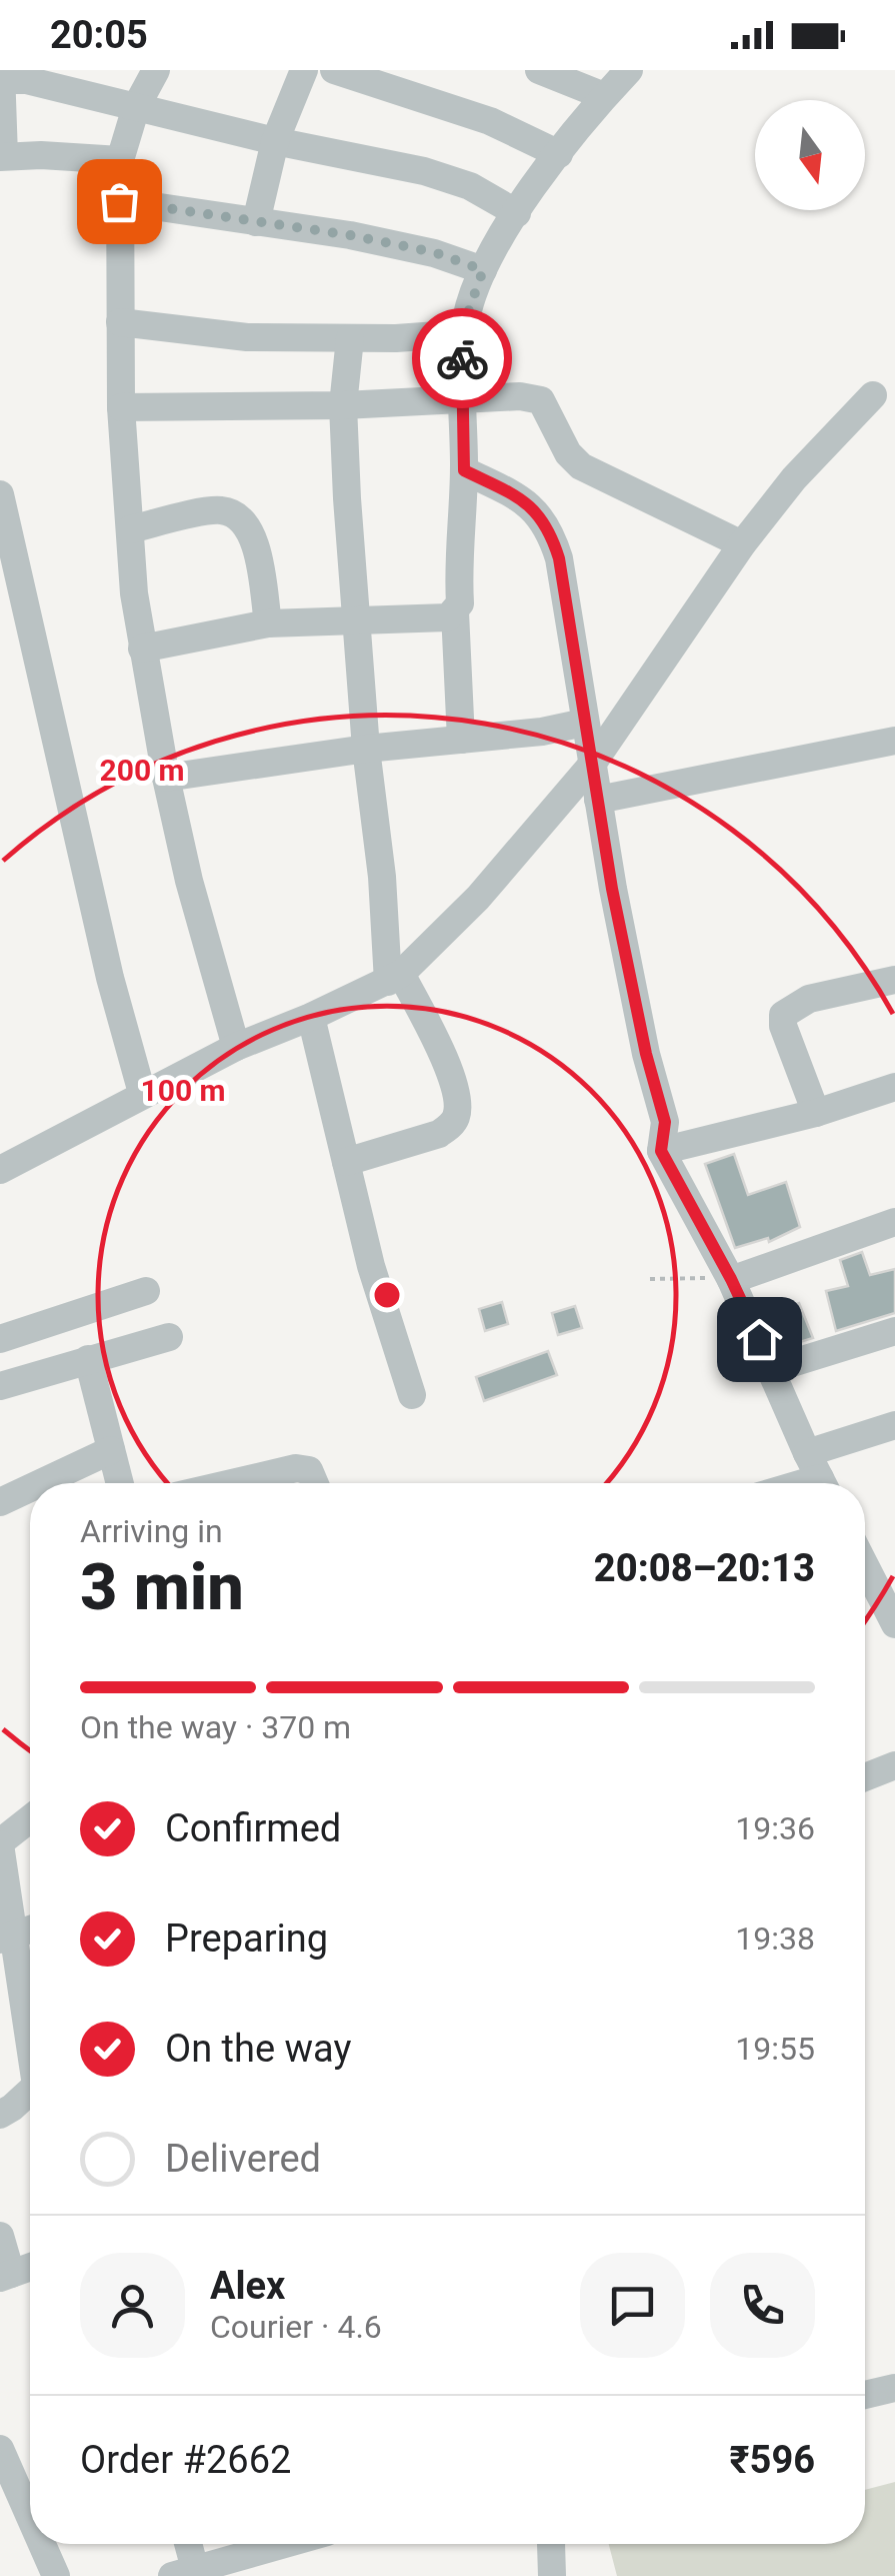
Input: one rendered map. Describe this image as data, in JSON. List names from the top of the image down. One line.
{"north":"bottom","page":{"status":"20:05","heading":["3 min","Arriving in","20:08–20:13"],"panel":["Alex","Courier · 4.6","Order #2662","₹596"],"bar":"On the way · 370 m","list":[["Confirmed","19:36"],["Preparing","19:38"],["On the way","19:55"],"Delivered"]},"rings":["200 m","100 m"]}
